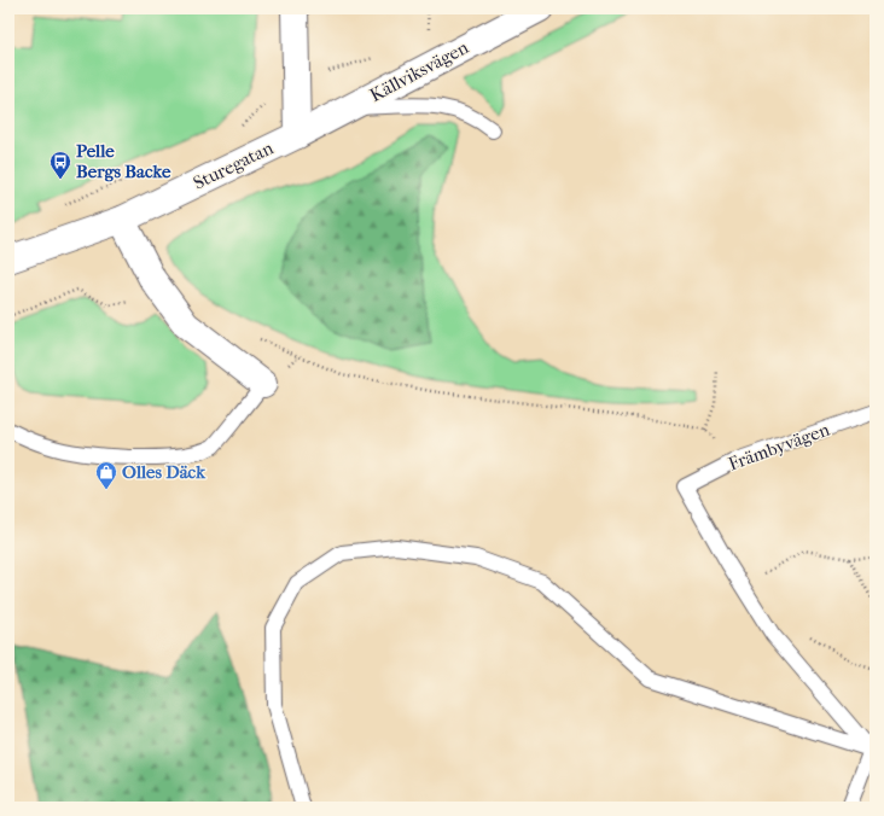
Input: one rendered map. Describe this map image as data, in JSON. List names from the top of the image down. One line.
{"streets":{"street":["Källviksvägen","Sturegatan"],"lane":["Främbyvägen"]},"crossings":[["Källviksvägen","Sturegatan"]],"places":{"bus stop":["Pelle Bergs Backe"],"shop":["Olles Däck"]}}
